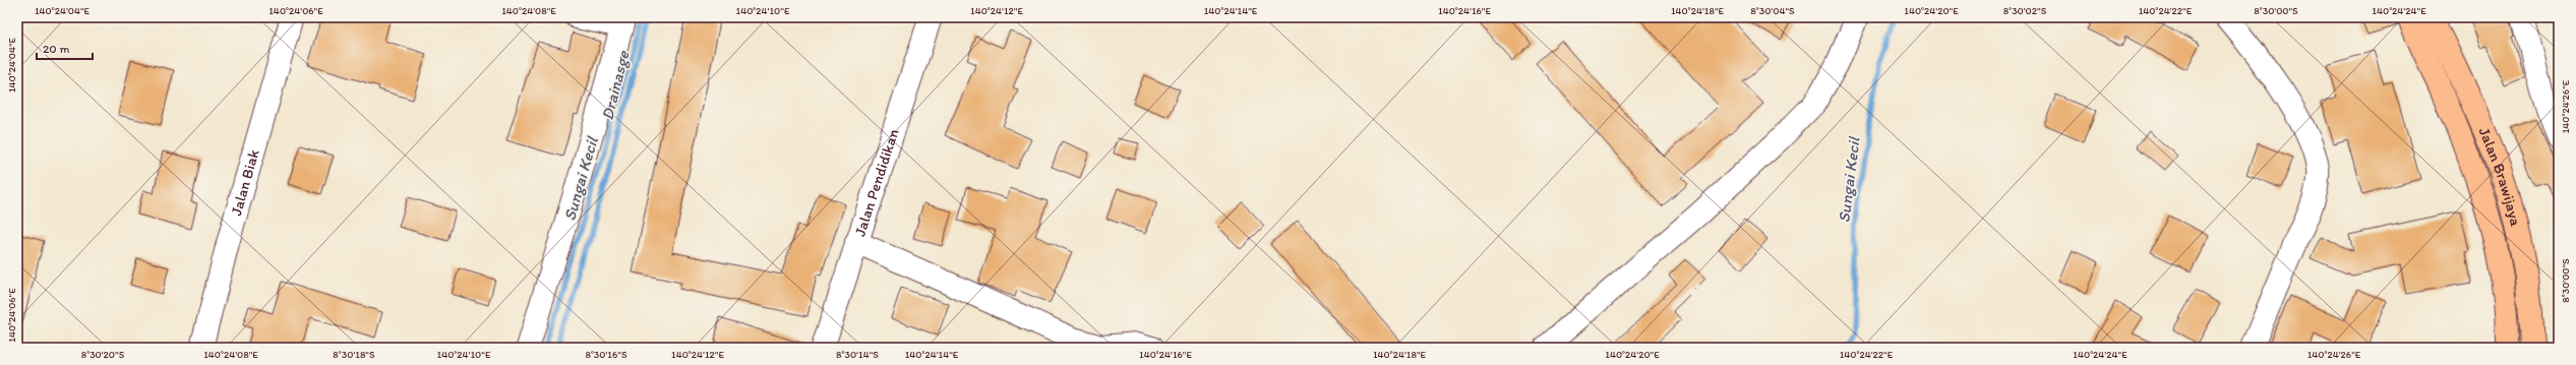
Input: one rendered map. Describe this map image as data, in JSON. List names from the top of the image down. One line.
{"streets":{"highway":["Jalan Brawijaya"],"street":["Jalan Biak","Jalan Pendidikan"]},"water":["Drainasge","Sungai Kecil"],"scale_bar":"20 m","coordinates":["140°24'04\"E","140°24'06\"E","140°24'08\"E","140°24'10\"E","140°24'12\"E","140°24'14\"E","140°24'16\"E","140°24'18\"E","8°30'04\"S","140°24'20\"E","8°30'02\"S","140°24'22\"E","8°30'00\"S","140°24'24\"E","140°24'26\"E","8°30'20\"S","8°30'18\"S","8°30'16\"S","8°30'14\"S"]}
